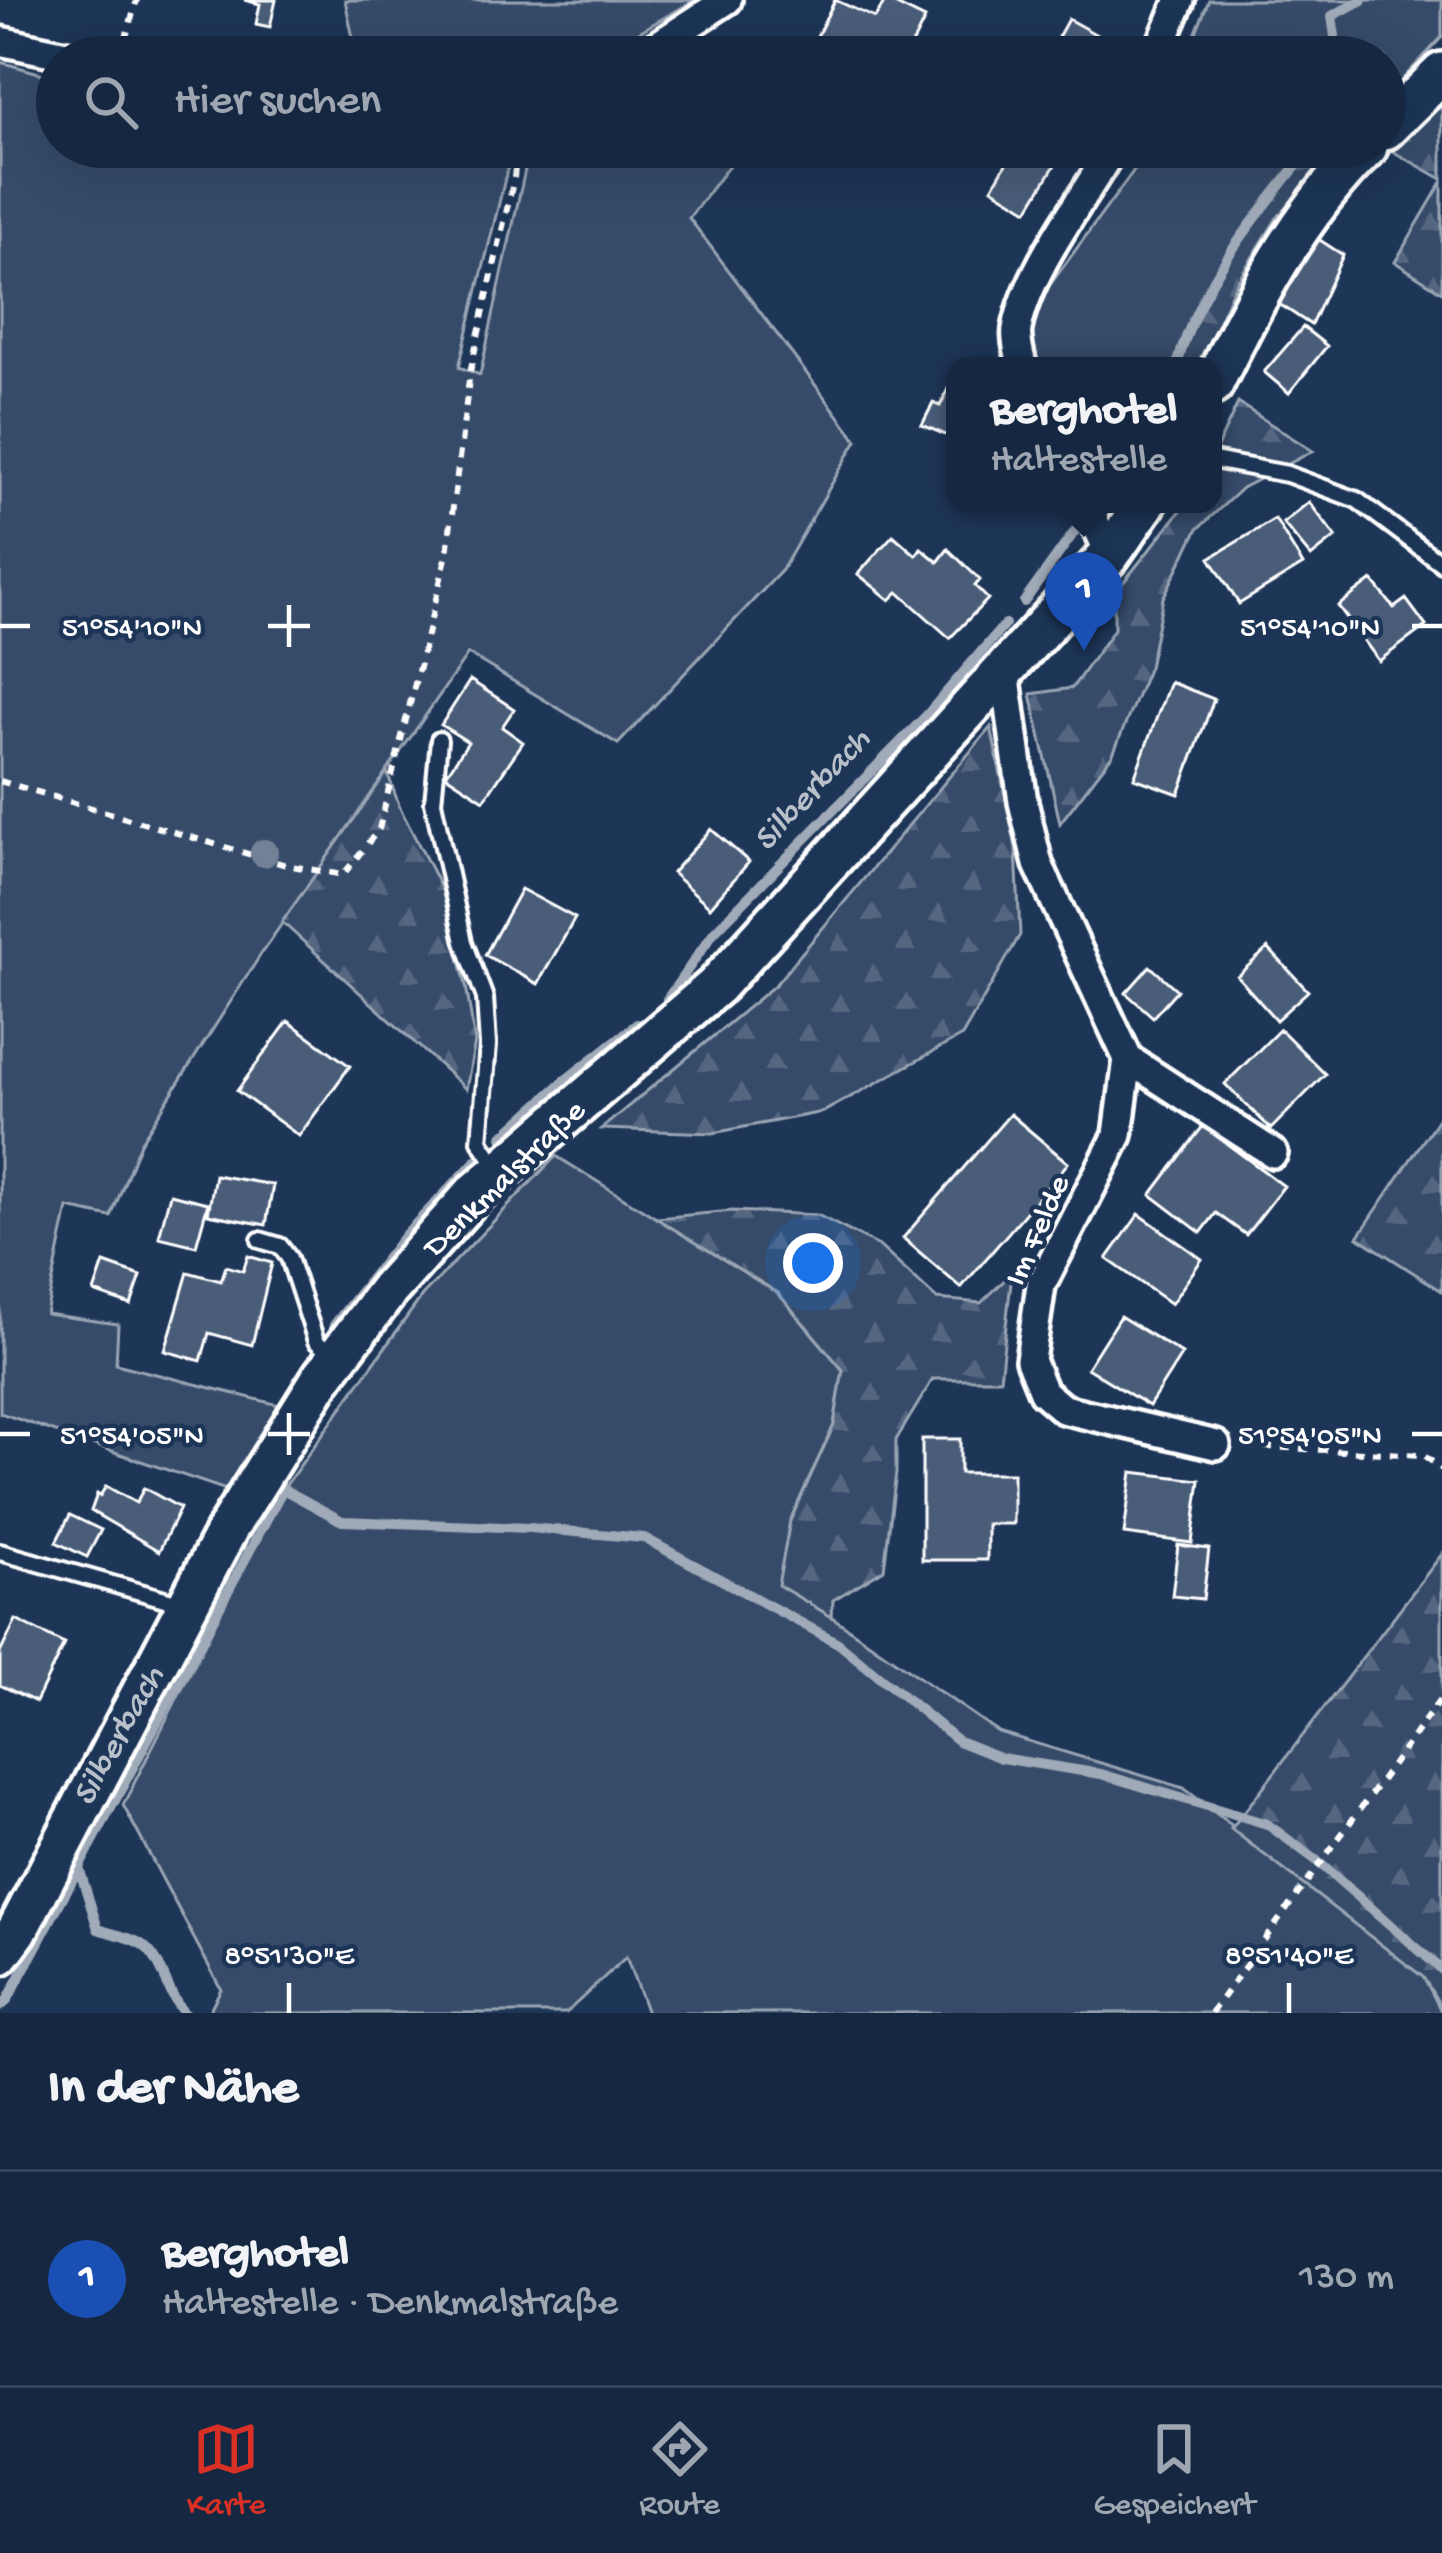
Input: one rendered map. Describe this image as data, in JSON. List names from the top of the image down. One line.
{"streets":{"main road":["Denkmalstraße"],"street":["Im Felde"]},"water":["Silberbach"],"page":{"search":"Hier suchen","popup":["Berghotel","Haltestelle"],"pins":"1","heading":"In der Nähe","list":[{"mark":"1","name":"Berghotel","note":"Haltestelle · Denkmalstraße","value":"130 m"}],"nav":["Karte","Route","Gespeichert"]},"coordinates":["51°54'10\"N","51°54'05\"N","8°51'30\"E","8°51'40\"E"]}
